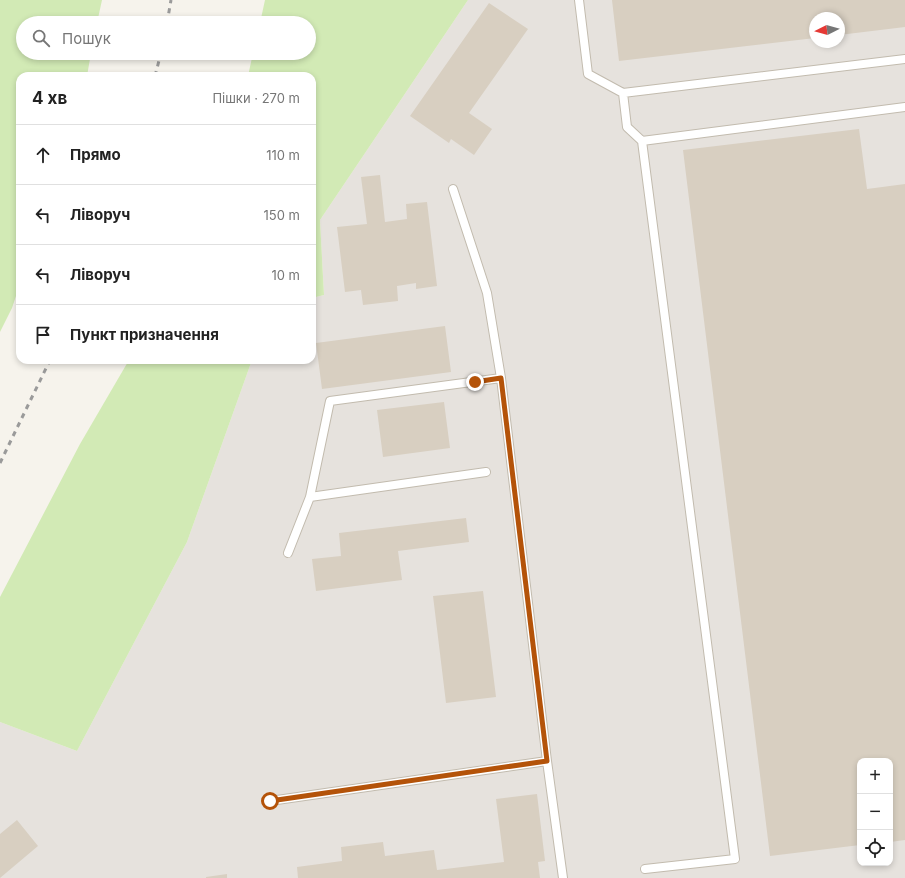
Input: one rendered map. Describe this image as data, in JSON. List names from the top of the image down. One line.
{"north":"left","page":{"search":"Пошук","heading":["4 хв","Пішки · 270 m"],"list":[["Прямо","110 m"],["Ліворуч","150 m"],["Ліворуч","10 m"],"Пункт призначення"],"map_buttons":["+","−"]}}
